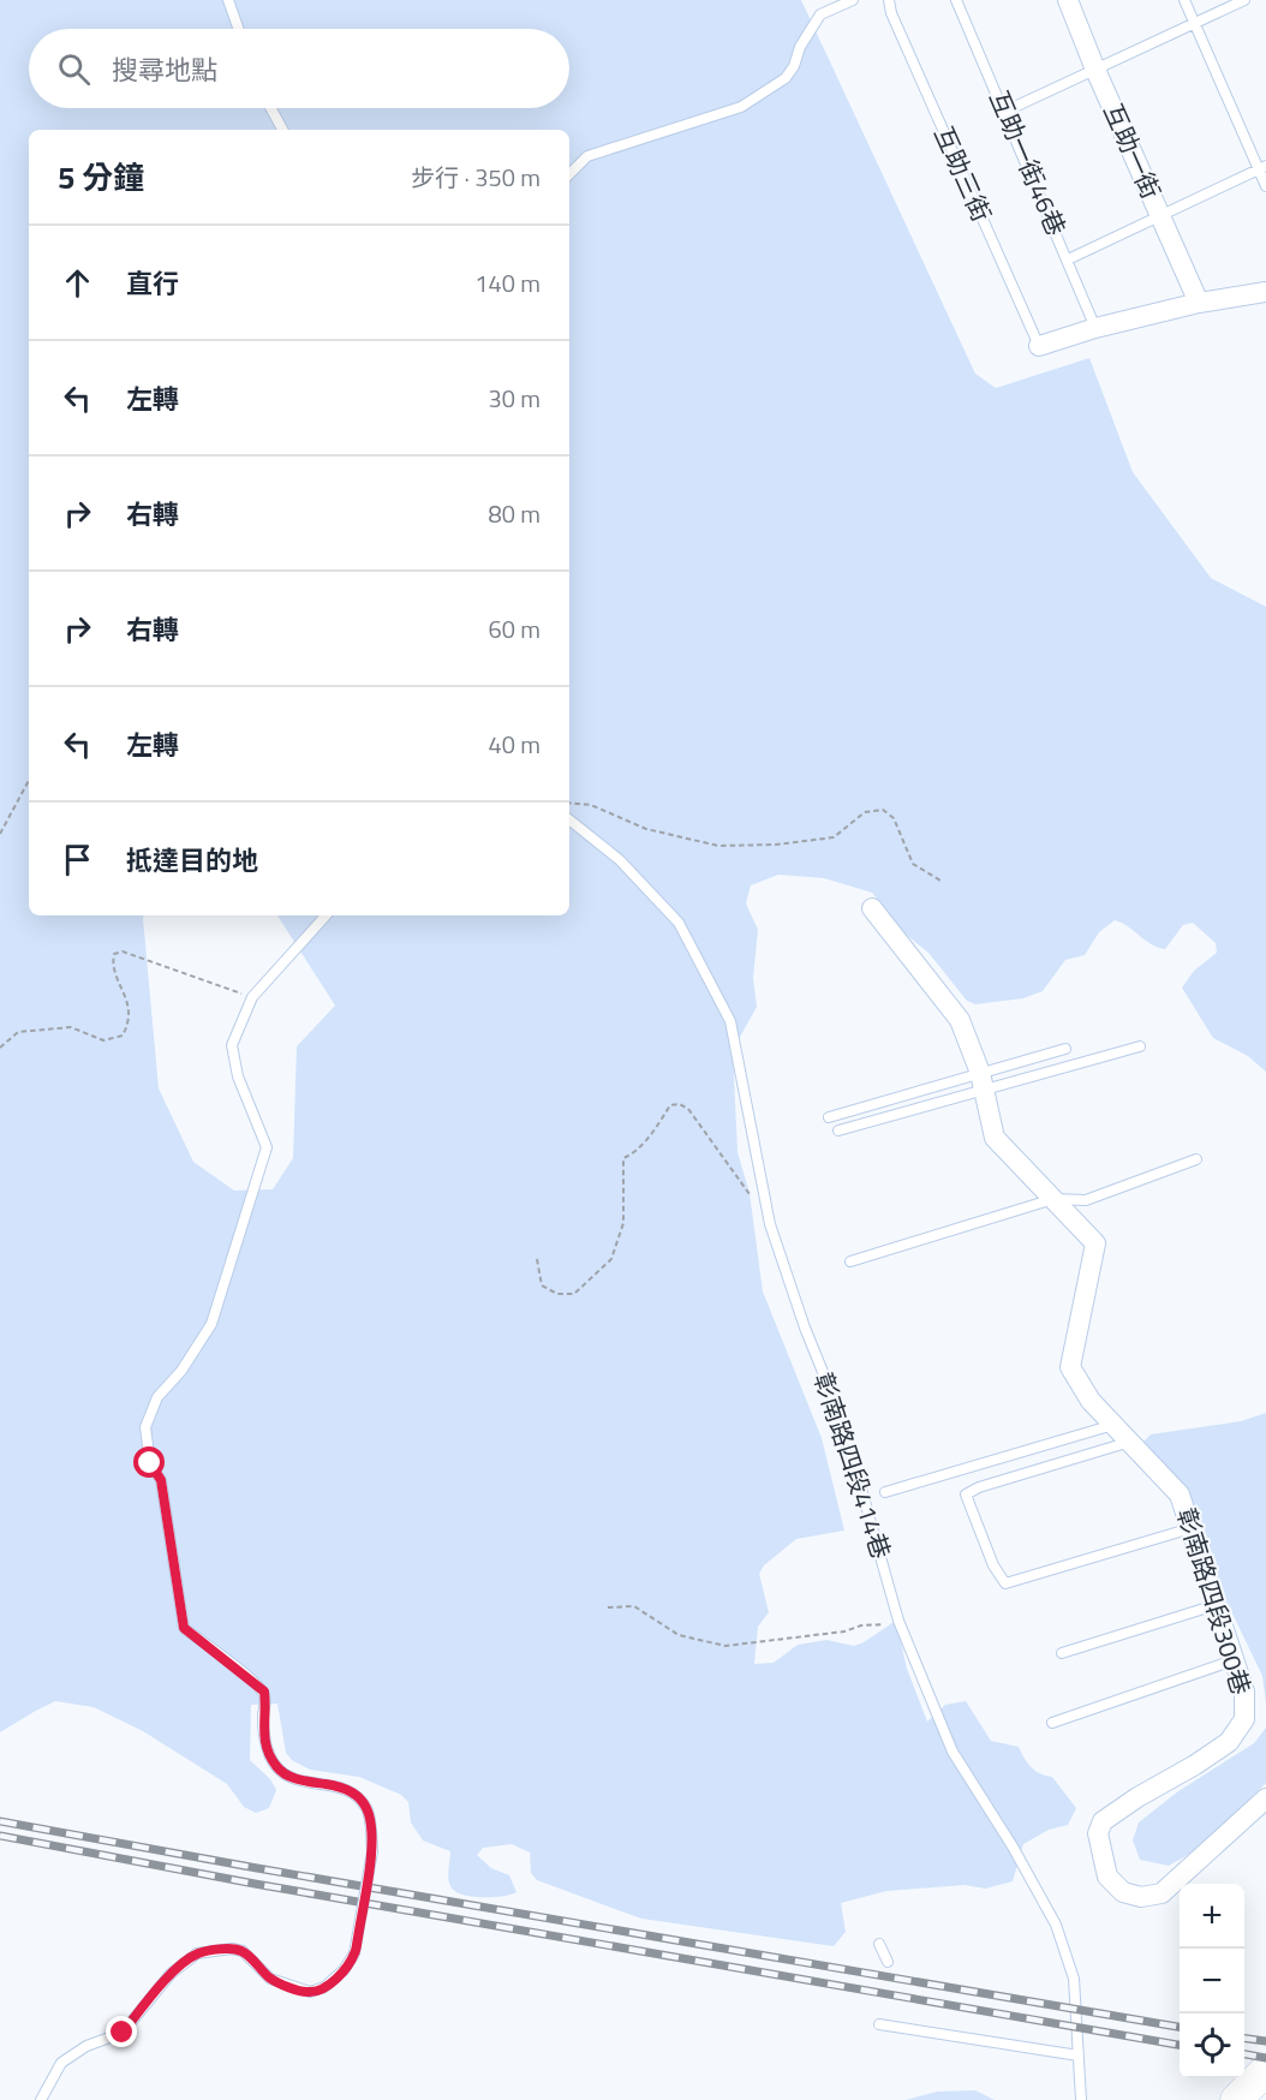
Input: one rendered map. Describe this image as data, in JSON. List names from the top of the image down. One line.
{"streets":{"street":["互助一街","彰南路四段300巷"],"lane":["互助一街46巷","互助三街","彰南路四段414巷"]},"page":{"search":"搜尋地點","heading":["5 分鐘","步行 · 350 m"],"list":[["直行","140 m"],["左轉","30 m"],["右轉","80 m"],["右轉","60 m"],["左轉","40 m"],"抵達目的地"],"map_buttons":["+","−"]}}
